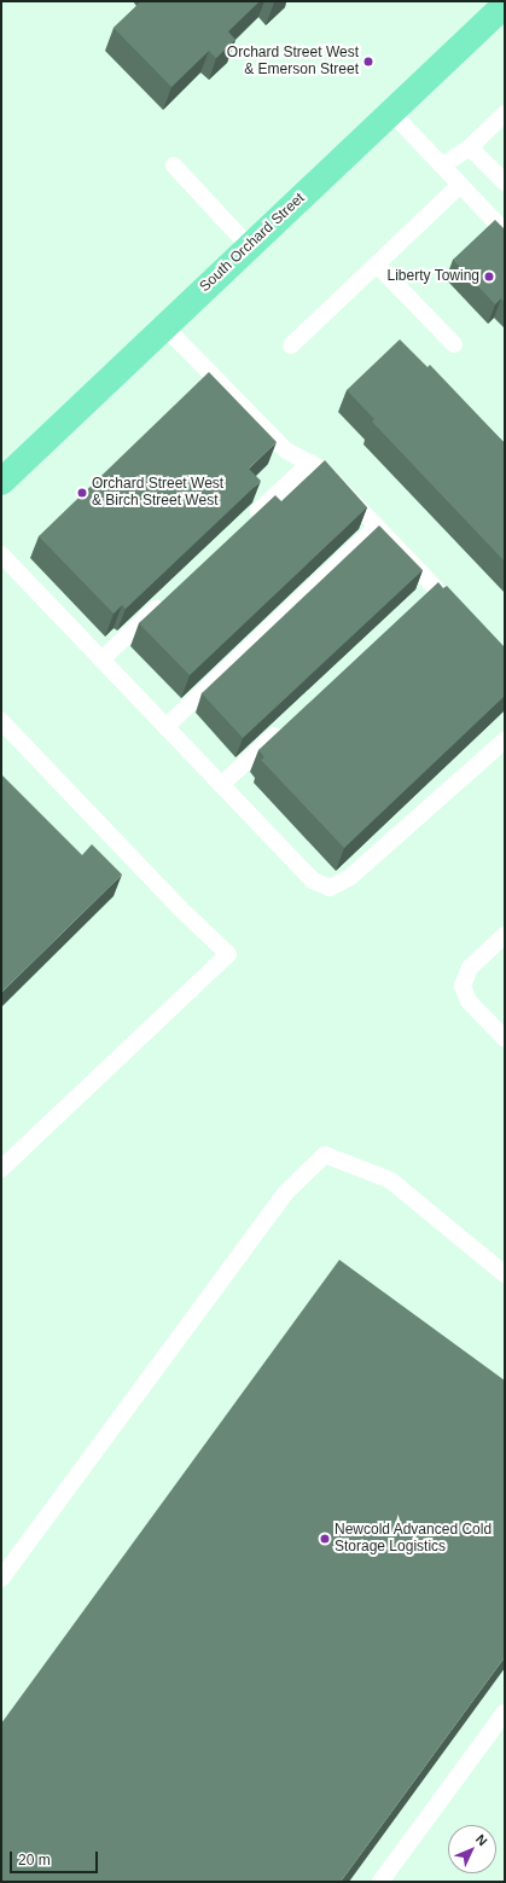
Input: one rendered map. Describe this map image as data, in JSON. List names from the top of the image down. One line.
{"streets":{"main road":["South Orchard Street"]},"places":["Orchard Street West & Emerson Street","Liberty Towing","Orchard Street West & Birch Street West","Newcold Advanced Cold Storage Logistics"],"scale_bar":"20 m","north":"top right"}
